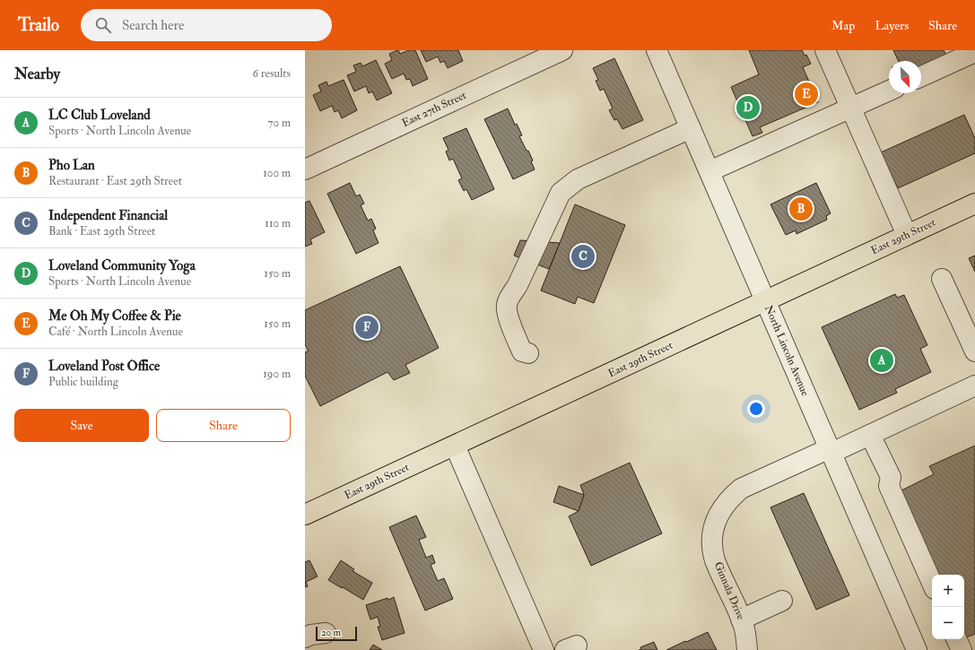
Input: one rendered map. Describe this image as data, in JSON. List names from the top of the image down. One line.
{"streets":{"main road":["East 29th Street"],"street":["East 27th Street","North Lincoln Avenue","Ginnala Drive"]},"crossings":[["East 29th Street","North Lincoln Avenue"],["North Lincoln Avenue","Ginnala Drive"]],"scale_bar":"20 m","north":"bottom right","page":{"header":"Trailo","search":"Search here","nav":["Map","Layers","Share"],"heading":["Nearby","6 results"],"pins":["E","D","B","C","F","A"],"list":[{"mark":"A","name":"LC Club Loveland","note":"Sports · North Lincoln Avenue","value":"70 m"},{"mark":"B","name":"Pho Lan","note":"Restaurant · East 29th Street","value":"100 m"},{"mark":"C","name":"Independent Financial","note":"Bank · East 29th Street","value":"110 m"},{"mark":"D","name":"Loveland Community Yoga","note":"Sports · North Lincoln Avenue","value":"150 m"},{"mark":"E","name":"Me Oh My Coffee & Pie","note":"Café · North Lincoln Avenue","value":"150 m"},{"mark":"F","name":"Loveland Post Office","note":"Public building","value":"190 m"}],"buttons":["Save","Share"],"map_buttons":["+","−"],"scale":"20 m"}}
